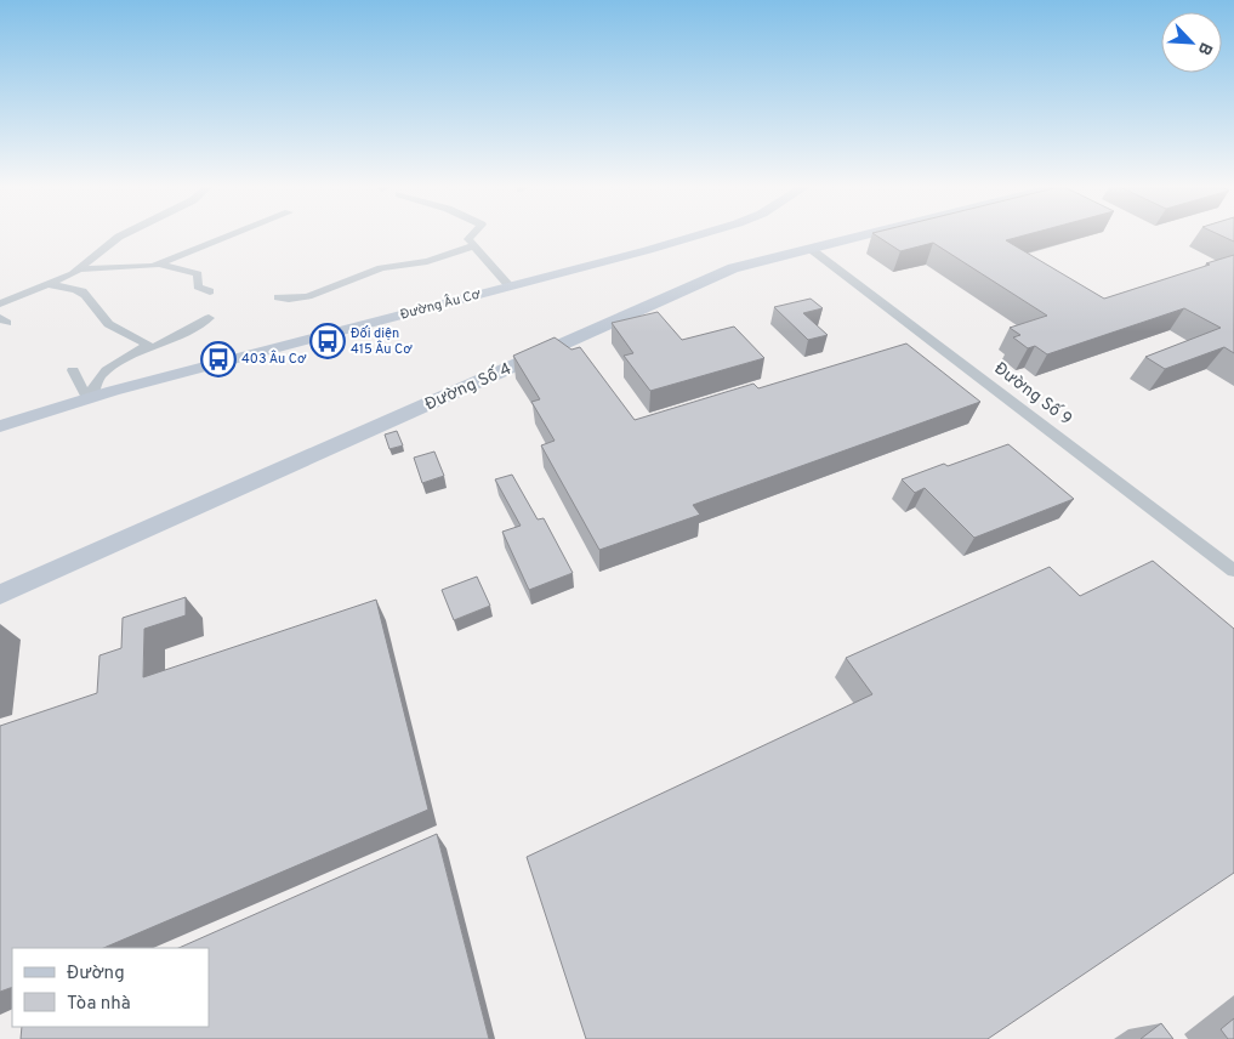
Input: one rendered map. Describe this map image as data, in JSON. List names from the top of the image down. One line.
{"streets":{"street":["Đường Âu Cơ","Đường Số 4","Đường Số 9"]},"crossings":[["Đường Số 4","Đường Số 9"]],"places":{"bus stop":["Đối diện 415 Âu Cơ","403 Âu Cơ"]},"legend":["Đường","Tòa nhà"],"north":"bottom right"}
